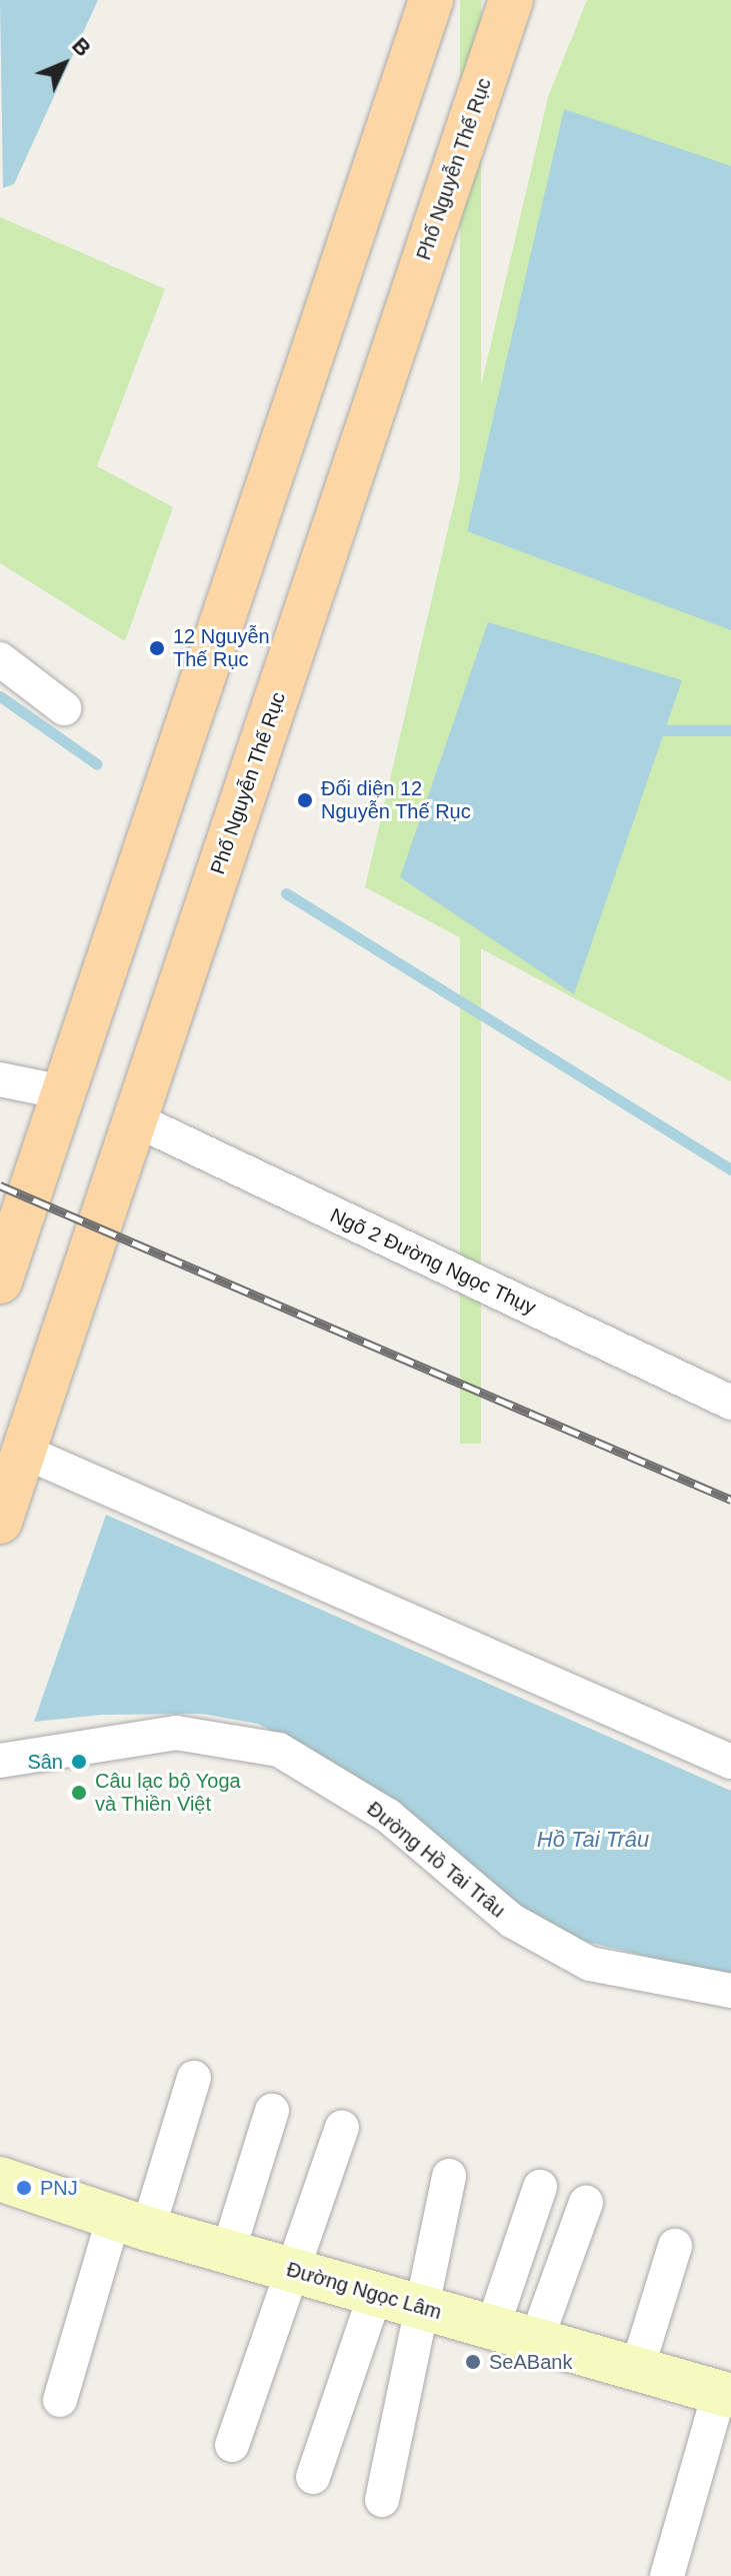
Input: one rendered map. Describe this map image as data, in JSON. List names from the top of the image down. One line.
{"streets":{"main road":["Phố Nguyễn Thế Rục","Đường Ngọc Lâm"],"street":["Ngõ 2 Đường Ngọc Thụy","Đường Hồ Tai Trâu"]},"crossings":[["Phố Nguyễn Thế Rục","Ngõ 2 Đường Ngọc Thụy"]],"water":["Hồ Tai Trâu"],"places":["12 Nguyễn Thế Rục","Đối diện 12 Nguyễn Thế Rục","Sân","Câu lạc bộ Yoga và Thiền Việt","PNJ","SeABank"],"north":"top right"}
